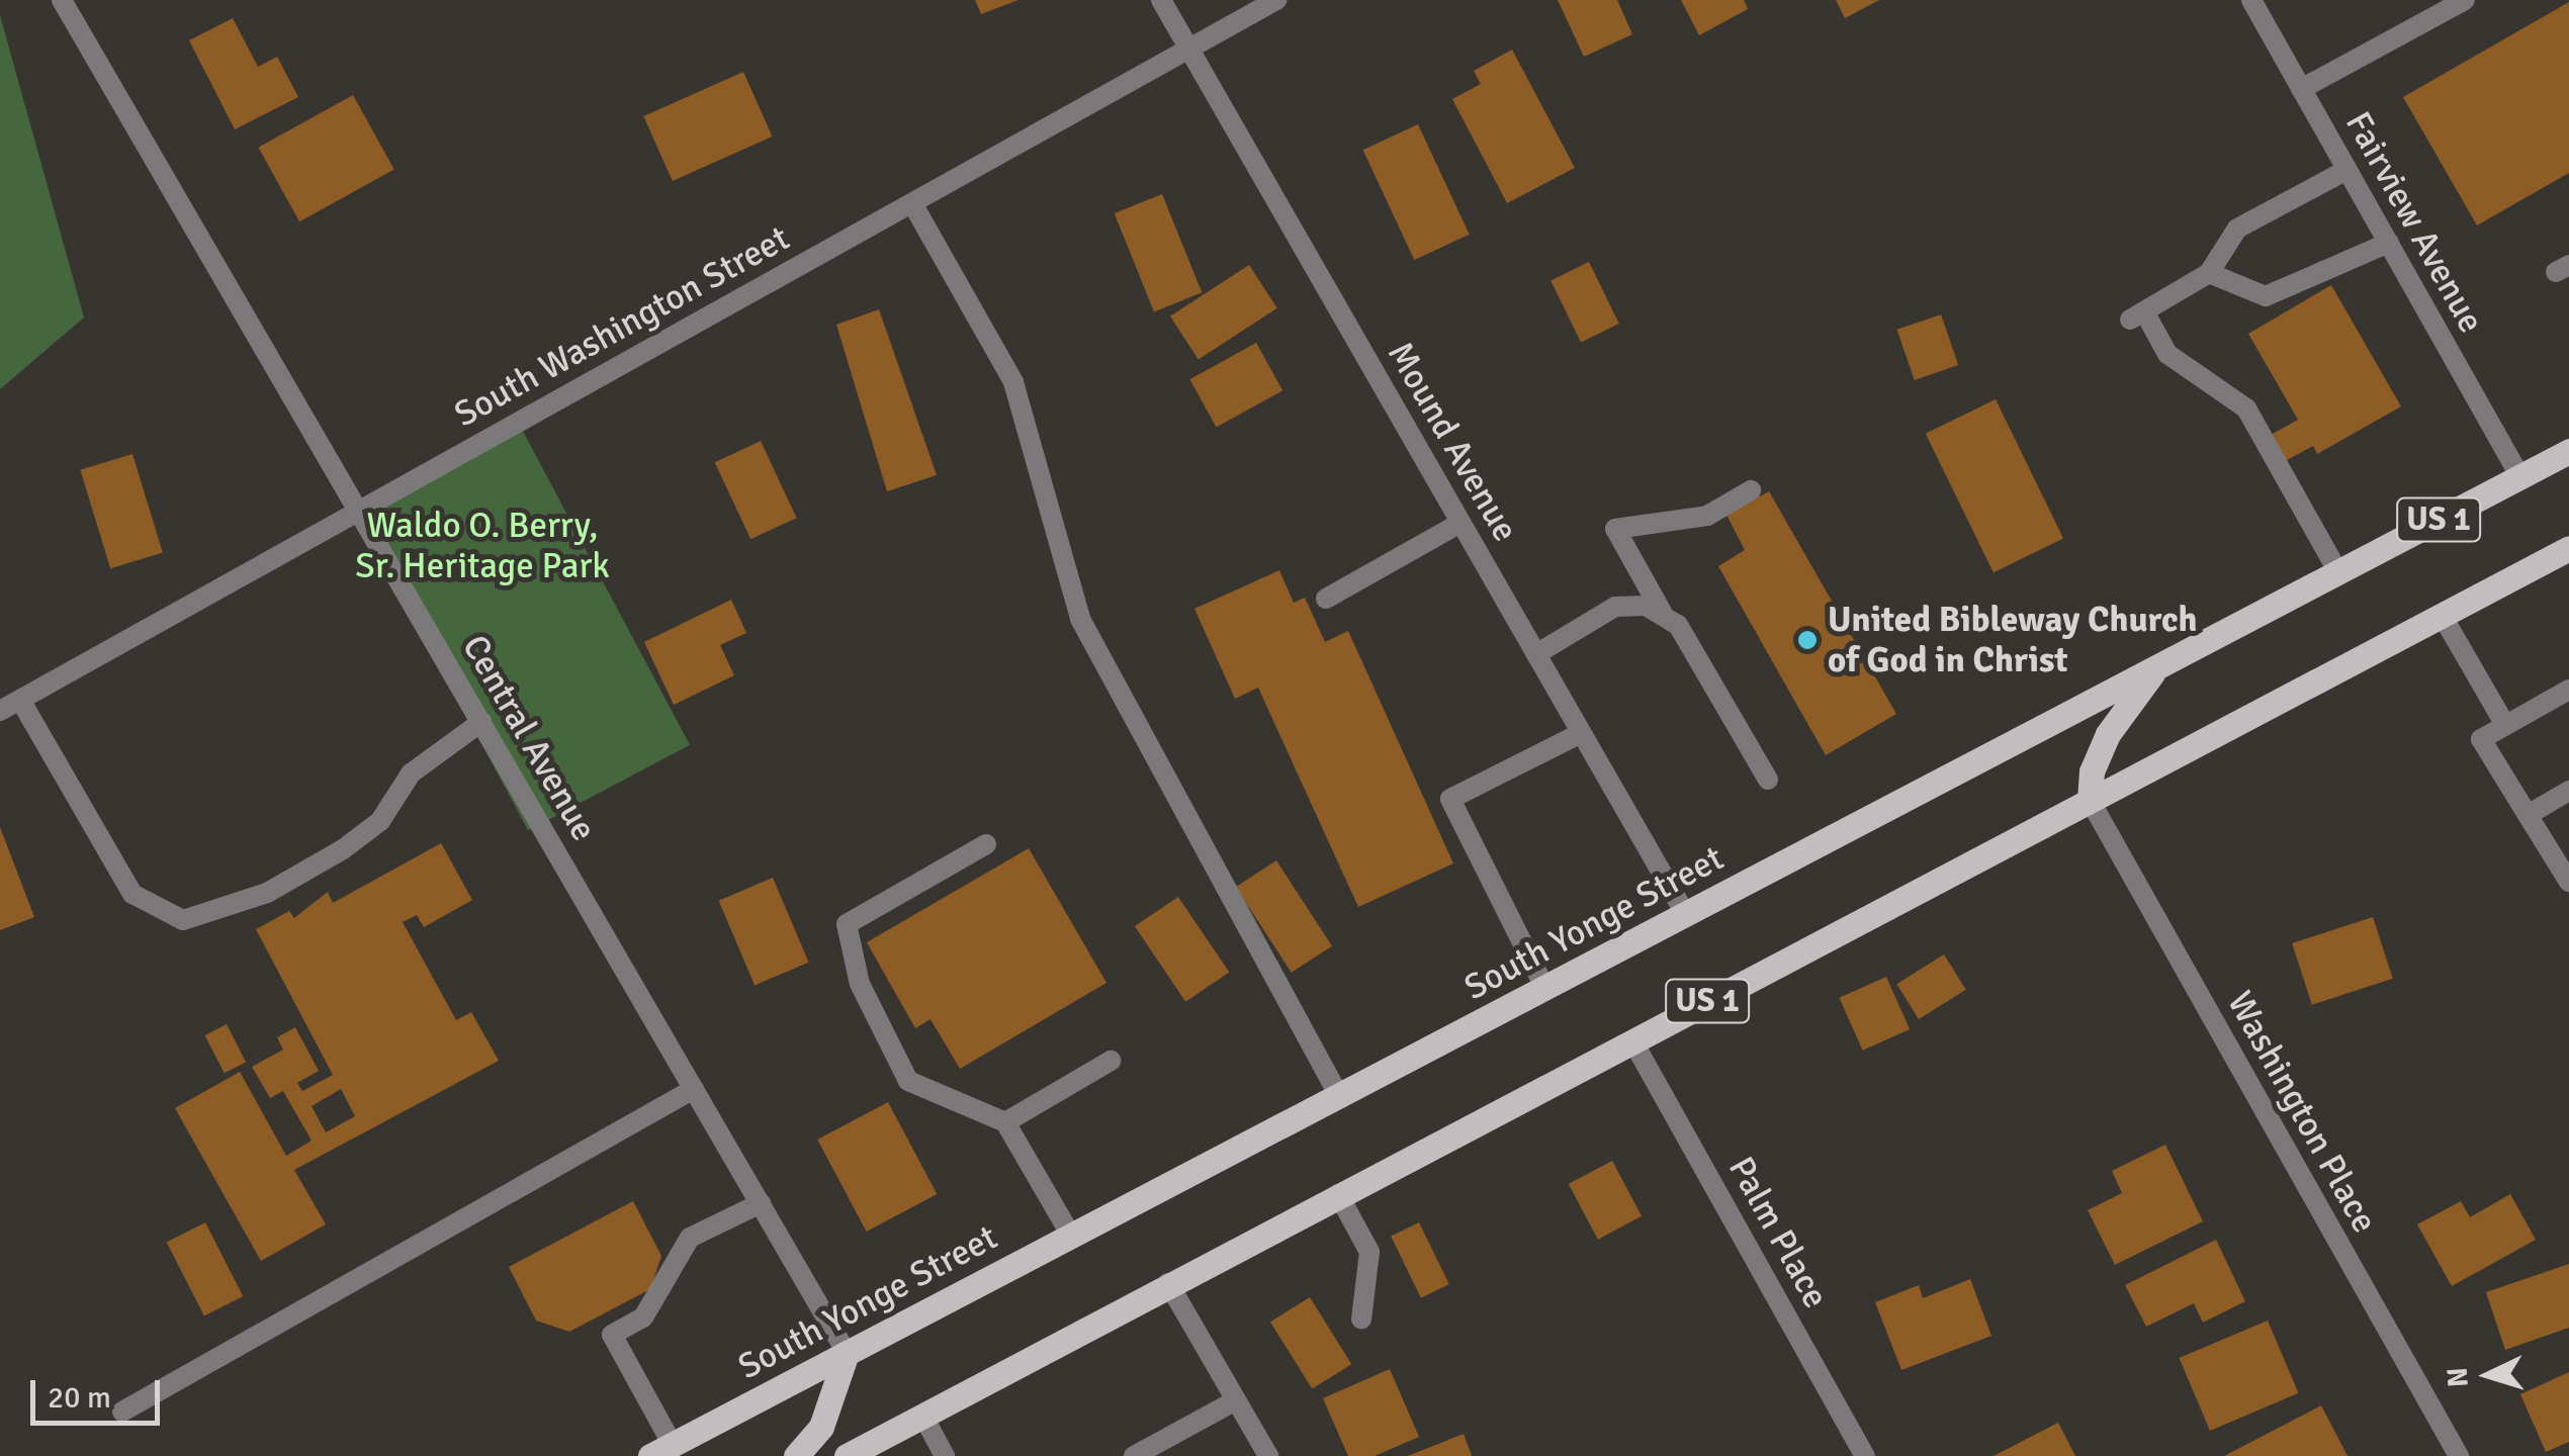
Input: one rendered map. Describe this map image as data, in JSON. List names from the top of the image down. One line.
{"streets":{"main road":["US 1","South Yonge Street"],"street":["Fairview Avenue","South Washington Street","Mound Avenue","Central Avenue","Washington Place","Palm Place"]},"crossings":[["Fairview Avenue","South Yonge Street"],["South Washington Street","Mound Avenue"],["South Washington Street","Central Avenue"],["Mound Avenue","South Yonge Street"],["US 1","Washington Place"],["US 1","Palm Place"],["Central Avenue","South Yonge Street"]],"parks":["Waldo O. Berry, Sr. Heritage Park"],"places":["United Bibleway Church of God in Christ"],"scale_bar":"20 m","north":"left"}
